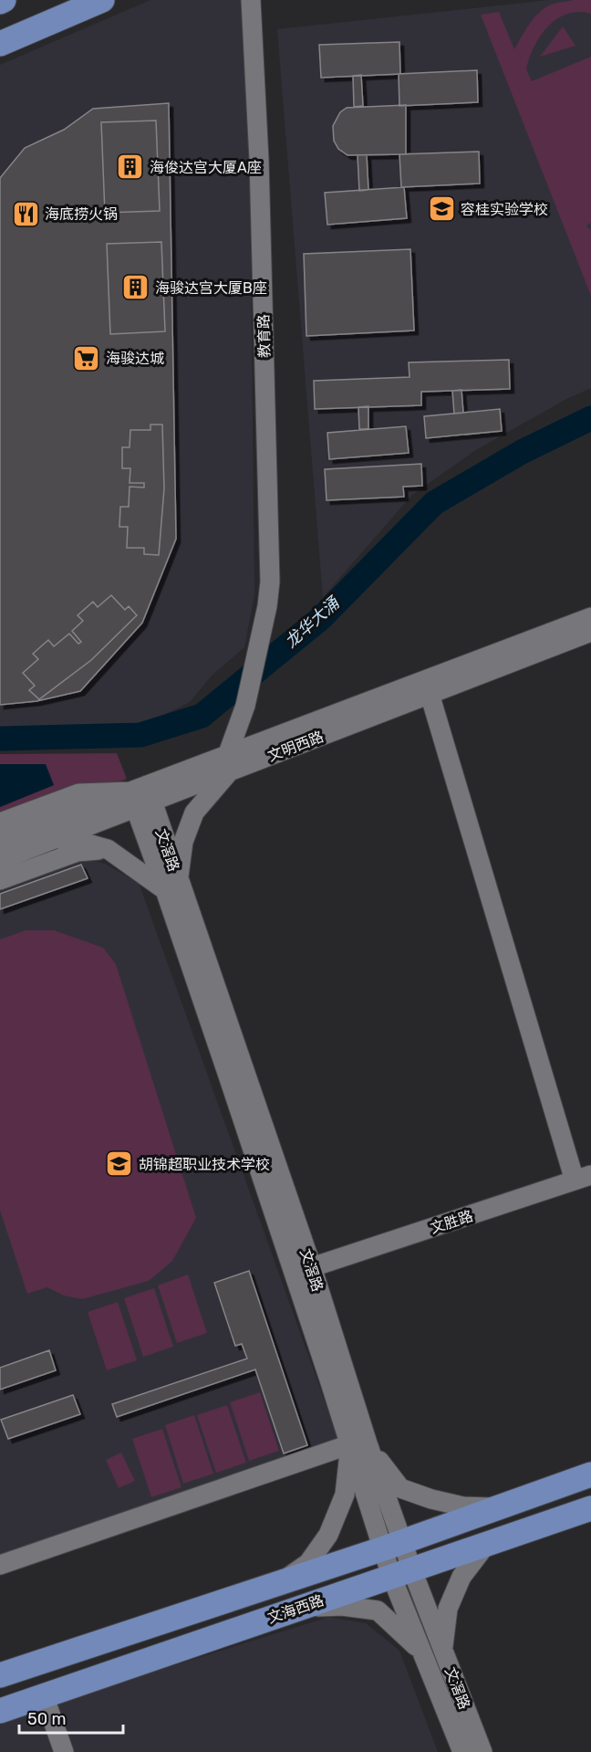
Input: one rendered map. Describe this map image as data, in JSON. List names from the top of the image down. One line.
{"streets":{"main road":["文海西路"],"street":["教育路","文明西路","文滘路","文胜路"]},"crossings":[["教育路","文明西路"],["文明西路","文滘路"],["文滘路","文胜路"],["文滘路","文海西路"]],"water":["龙华大涌"],"places":{"building":["海俊达宫大厦A座","海骏达宫大厦B座"],"school or university":["容桂实验学校","胡锦超职业技术学校"],"restaurant":["海底捞火锅"],"supermarket":["海骏达城"]},"scale_bar":"50 m"}
